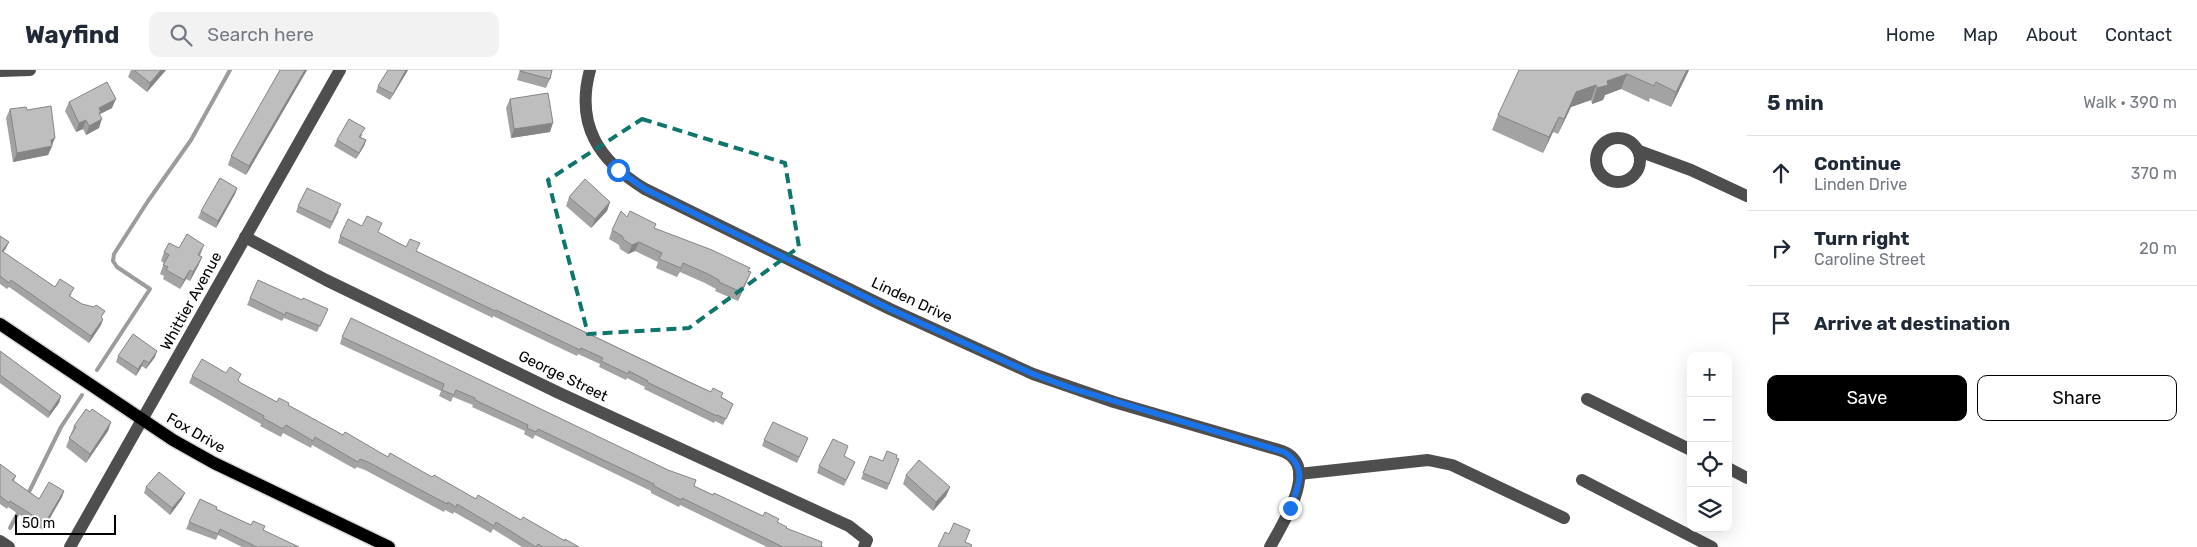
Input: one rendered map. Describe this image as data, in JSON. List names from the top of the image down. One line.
{"streets":{"main road":["Fox Drive"],"street":["Linden Drive","Whittier Avenue","George Street"]},"crossings":[["Whittier Avenue","George Street"],["Whittier Avenue","Fox Drive"]],"scale_bar":"50 m","page":{"header":"Wayfind","search":"Search here","nav":["Home","Map","About","Contact"],"heading":["5 min","Walk · 390 m"],"list":[["Continue","Linden Drive","370 m"],["Turn right","Caroline Street","20 m"],"Arrive at destination"],"map_buttons":["+","−"],"buttons":["Save","Share"],"scale":"50 m"}}
